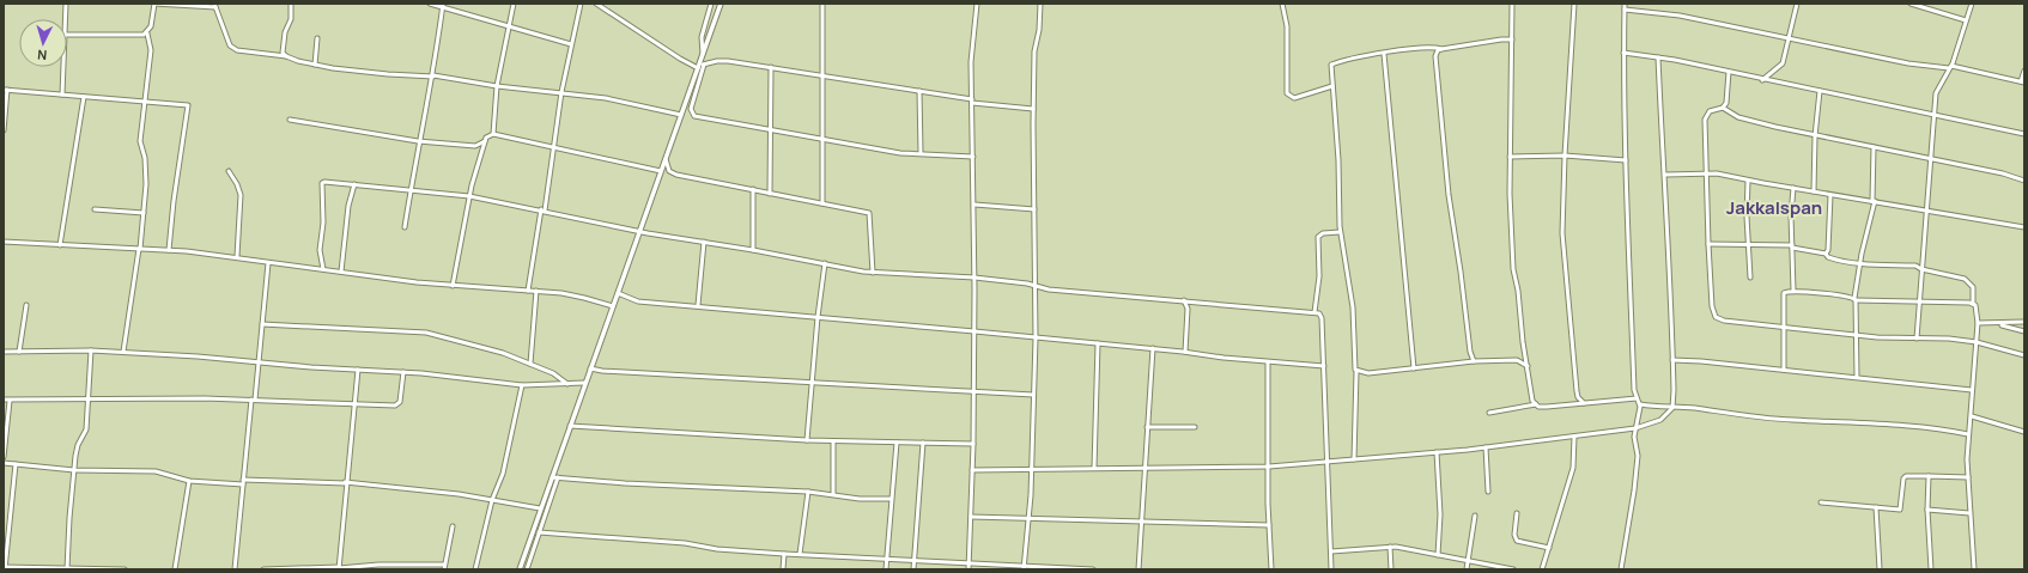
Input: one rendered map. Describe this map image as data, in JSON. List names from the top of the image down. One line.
{"districts":["Jakkalspan"],"north":"bottom"}
